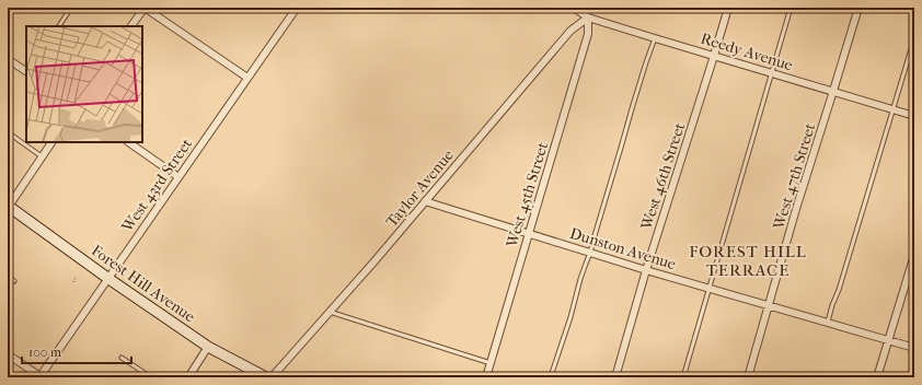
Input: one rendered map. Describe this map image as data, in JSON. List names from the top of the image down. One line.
{"streets":{"main road":["Forest Hill Avenue"],"street":["Reedy Avenue","West 46th Street","West 47th Street","West 43rd Street","Taylor Avenue","West 45th Street","Dunston Avenue"]},"crossings":[["Reedy Avenue","West 46th Street"],["Reedy Avenue","West 47th Street"],["Reedy Avenue","Taylor Avenue"],["Reedy Avenue","West 45th Street"],["West 46th Street","Dunston Avenue"],["West 47th Street","Dunston Avenue"],["West 43rd Street","Forest Hill Avenue"],["Taylor Avenue","West 45th Street"],["Taylor Avenue","Dunston Avenue"],["West 45th Street","Dunston Avenue"]],"districts":["FOREST HILL TERRACE"],"scale_bar":"100 m"}
